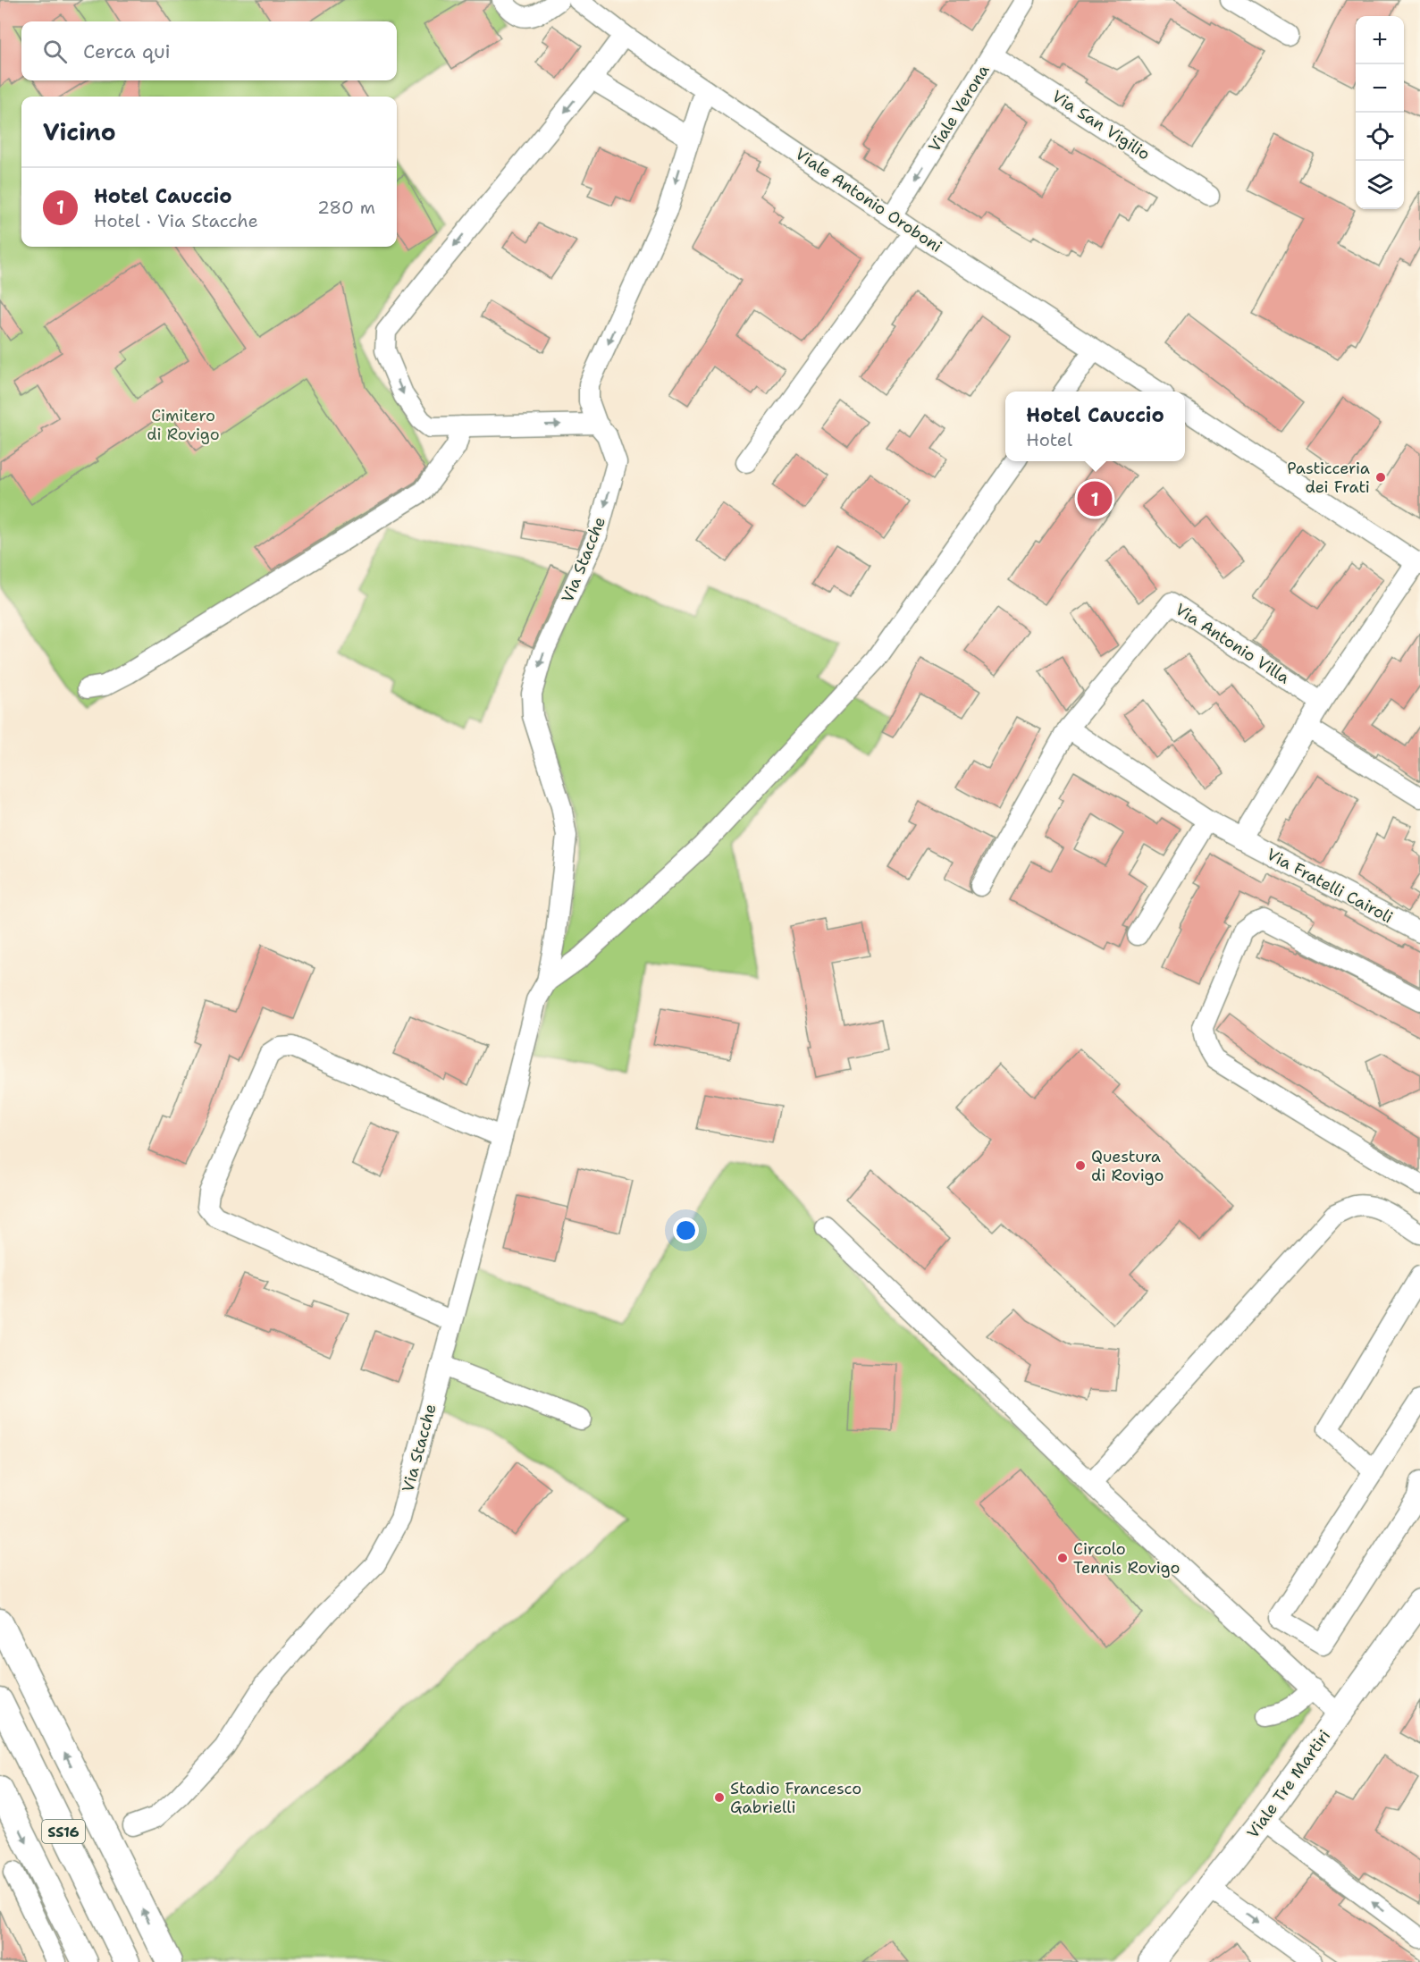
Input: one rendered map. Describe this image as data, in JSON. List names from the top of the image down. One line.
{"streets":{"main road":["Viale Tre Martiri","SS16"],"street":["Viale Verona","Via San Vigilio","Viale Antonio Oroboni","Via Stacche","Via Antonio Villa","Via Fratelli Cairoli"]},"crossings":[["Viale Verona","Via San Vigilio"],["Viale Verona","Viale Antonio Oroboni"],["Viale Antonio Oroboni","Via Stacche"]],"one_way":["Viale Verona"],"parks":["Cimitero di Rovigo"],"places":["Pasticceria dei Frati","Questura di Rovigo","Circolo Tennis Rovigo","Stadio Francesco Gabrielli"],"page":{"map_buttons":["+","−"],"search":"Cerca qui","heading":"Vicino","list":[{"mark":"1","name":"Hotel Cauccio","note":"Hotel · Via Stacche","value":"280 m"}],"popup":["Hotel Cauccio","Hotel"],"pins":"1"}}
